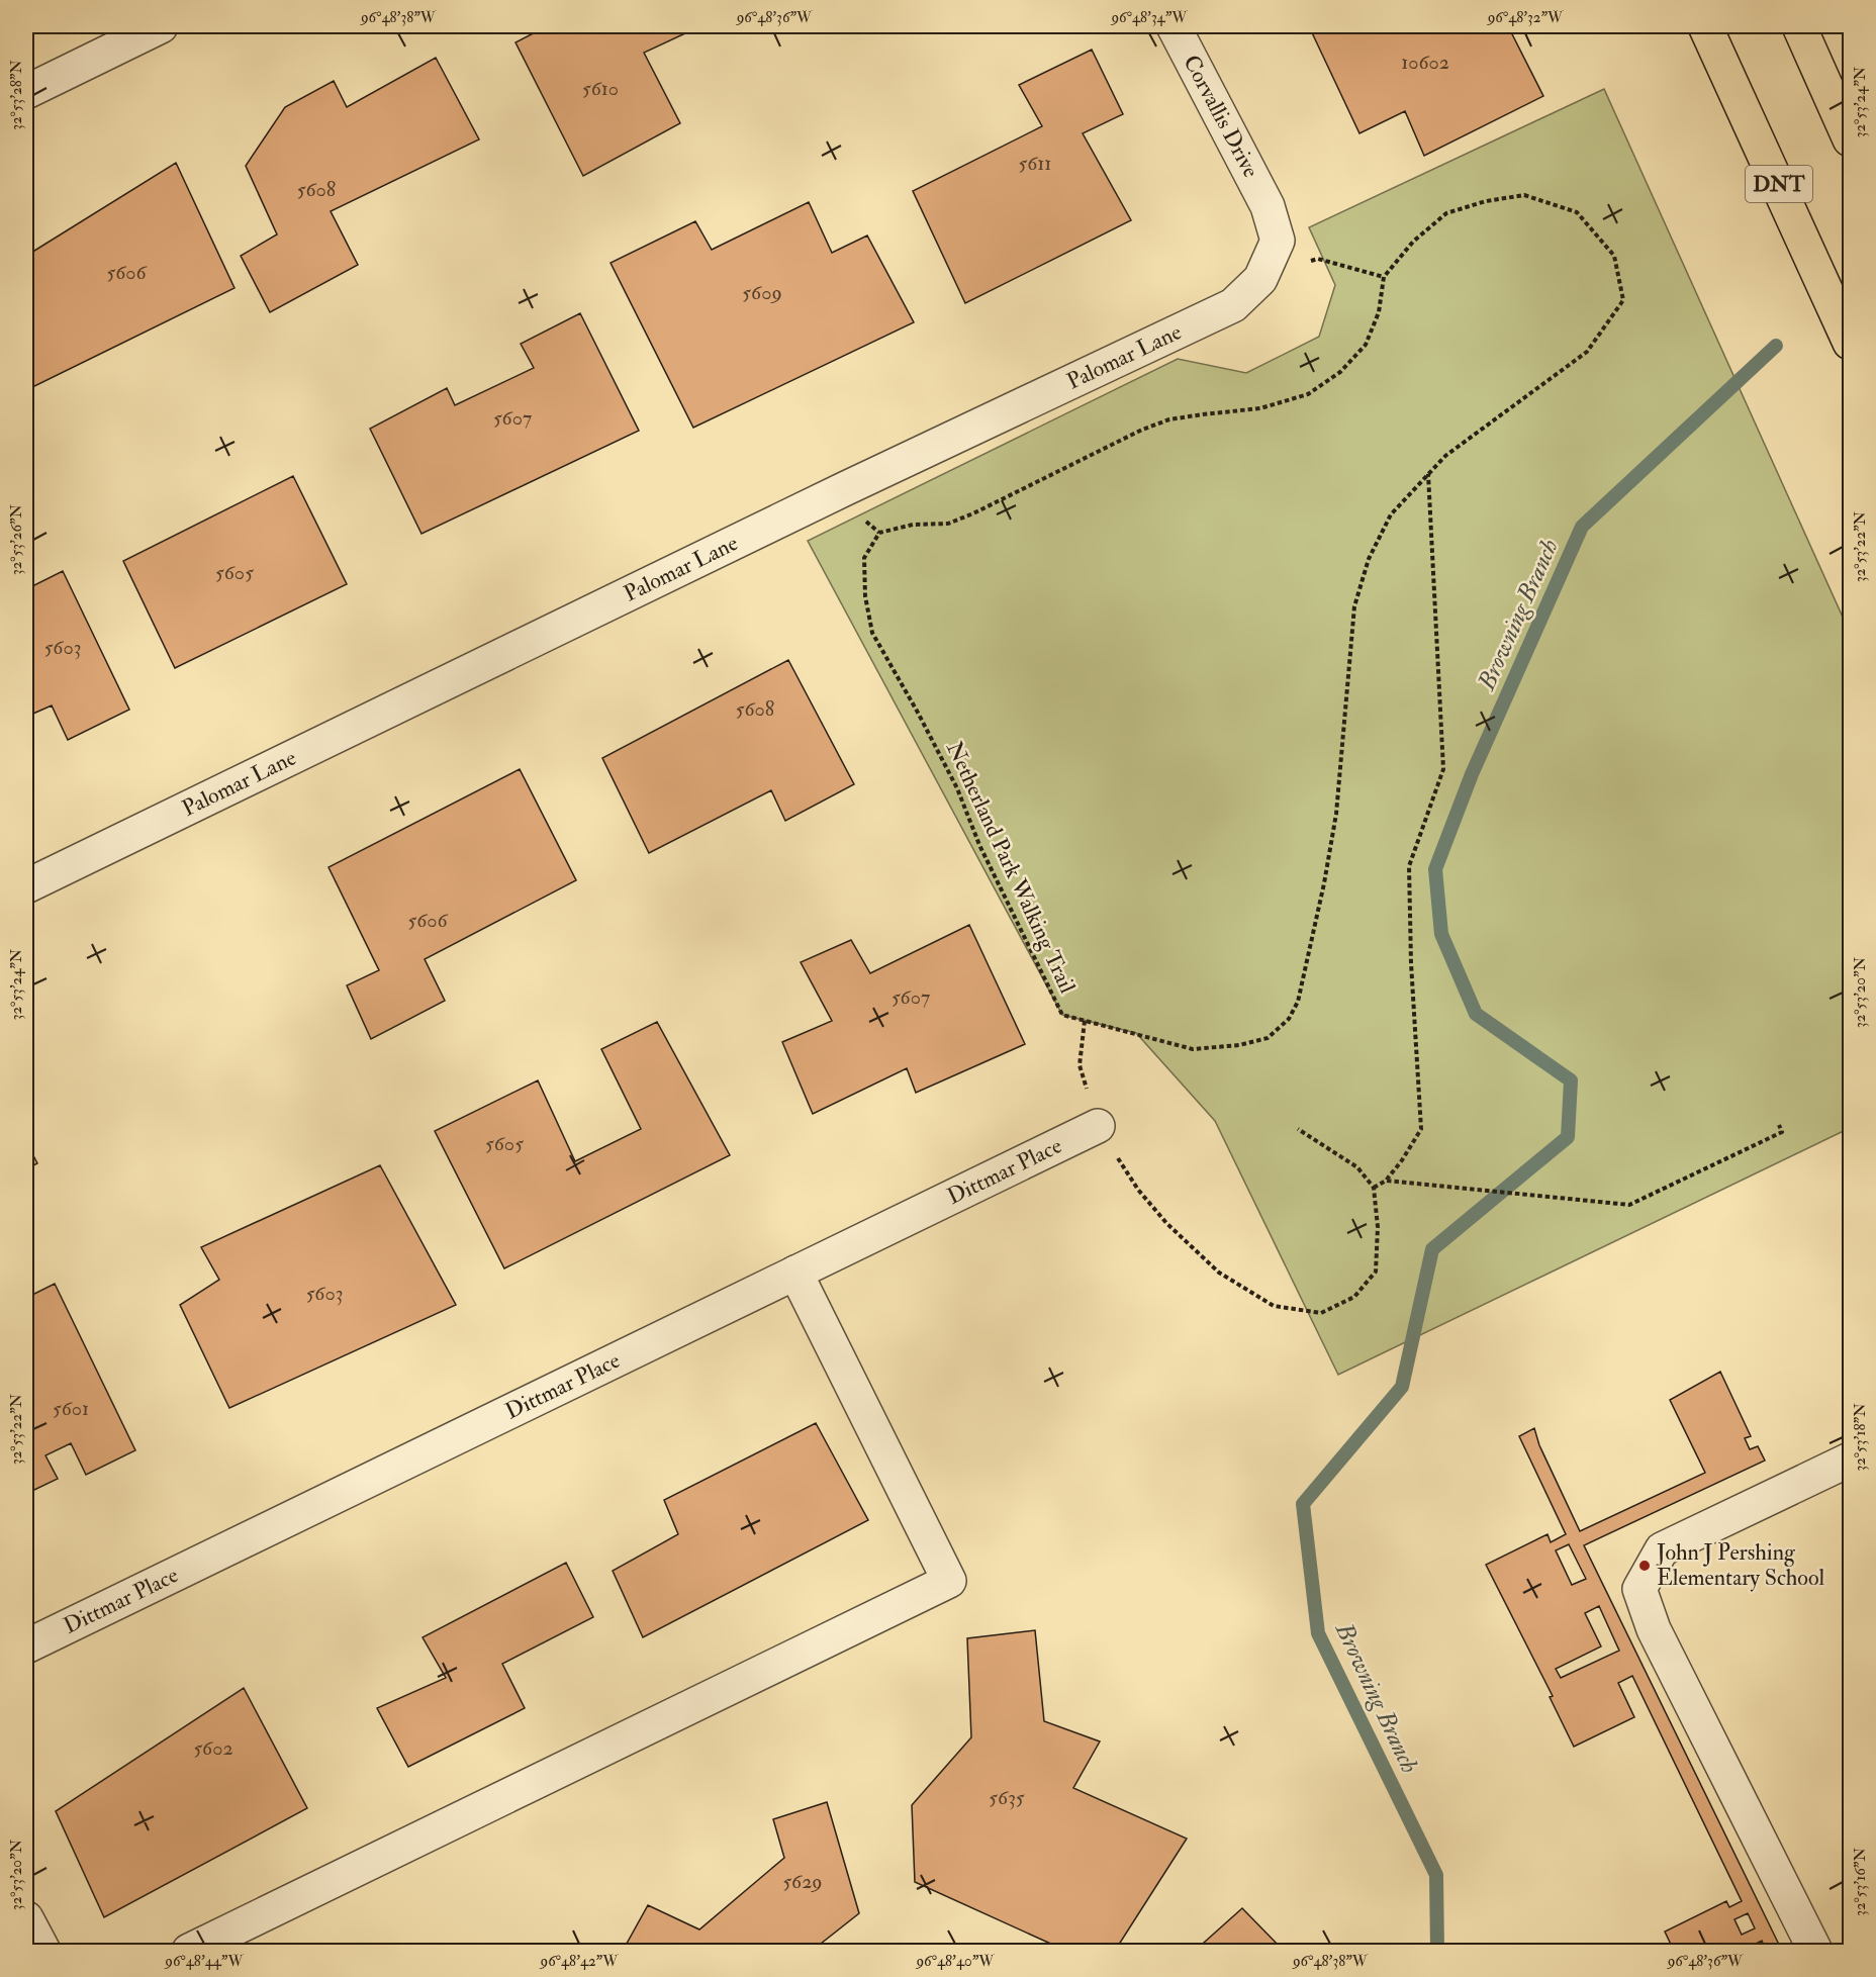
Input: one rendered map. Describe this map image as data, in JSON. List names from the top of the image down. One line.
{"streets":{"highway":["DNT"],"street":["Corvallis Drive","Palomar Lane","Dittmar Place"],"path":["Netherland Park Walking Trail"]},"crossings":[["Corvallis Drive","Palomar Lane"]],"water":["Browning Branch"],"places":["John J Pershing Elementary School"],"house_numbers":["10602","5610","5611","5608","5606","5609","5607","5605","5603","5608","5606","5607","5605","5603","5601","5602","5635","5629"],"coordinates":["96°48'38\"W","96°48'36\"W","96°48'34\"W","96°48'32\"W","32°53'28\"N","32°53'24\"N","32°53'26\"N","32°53'22\"N","32°53'20\"N","32°53'18\"N","32°53'16\"N","96°48'44\"W","96°48'42\"W","96°48'40\"W"]}
